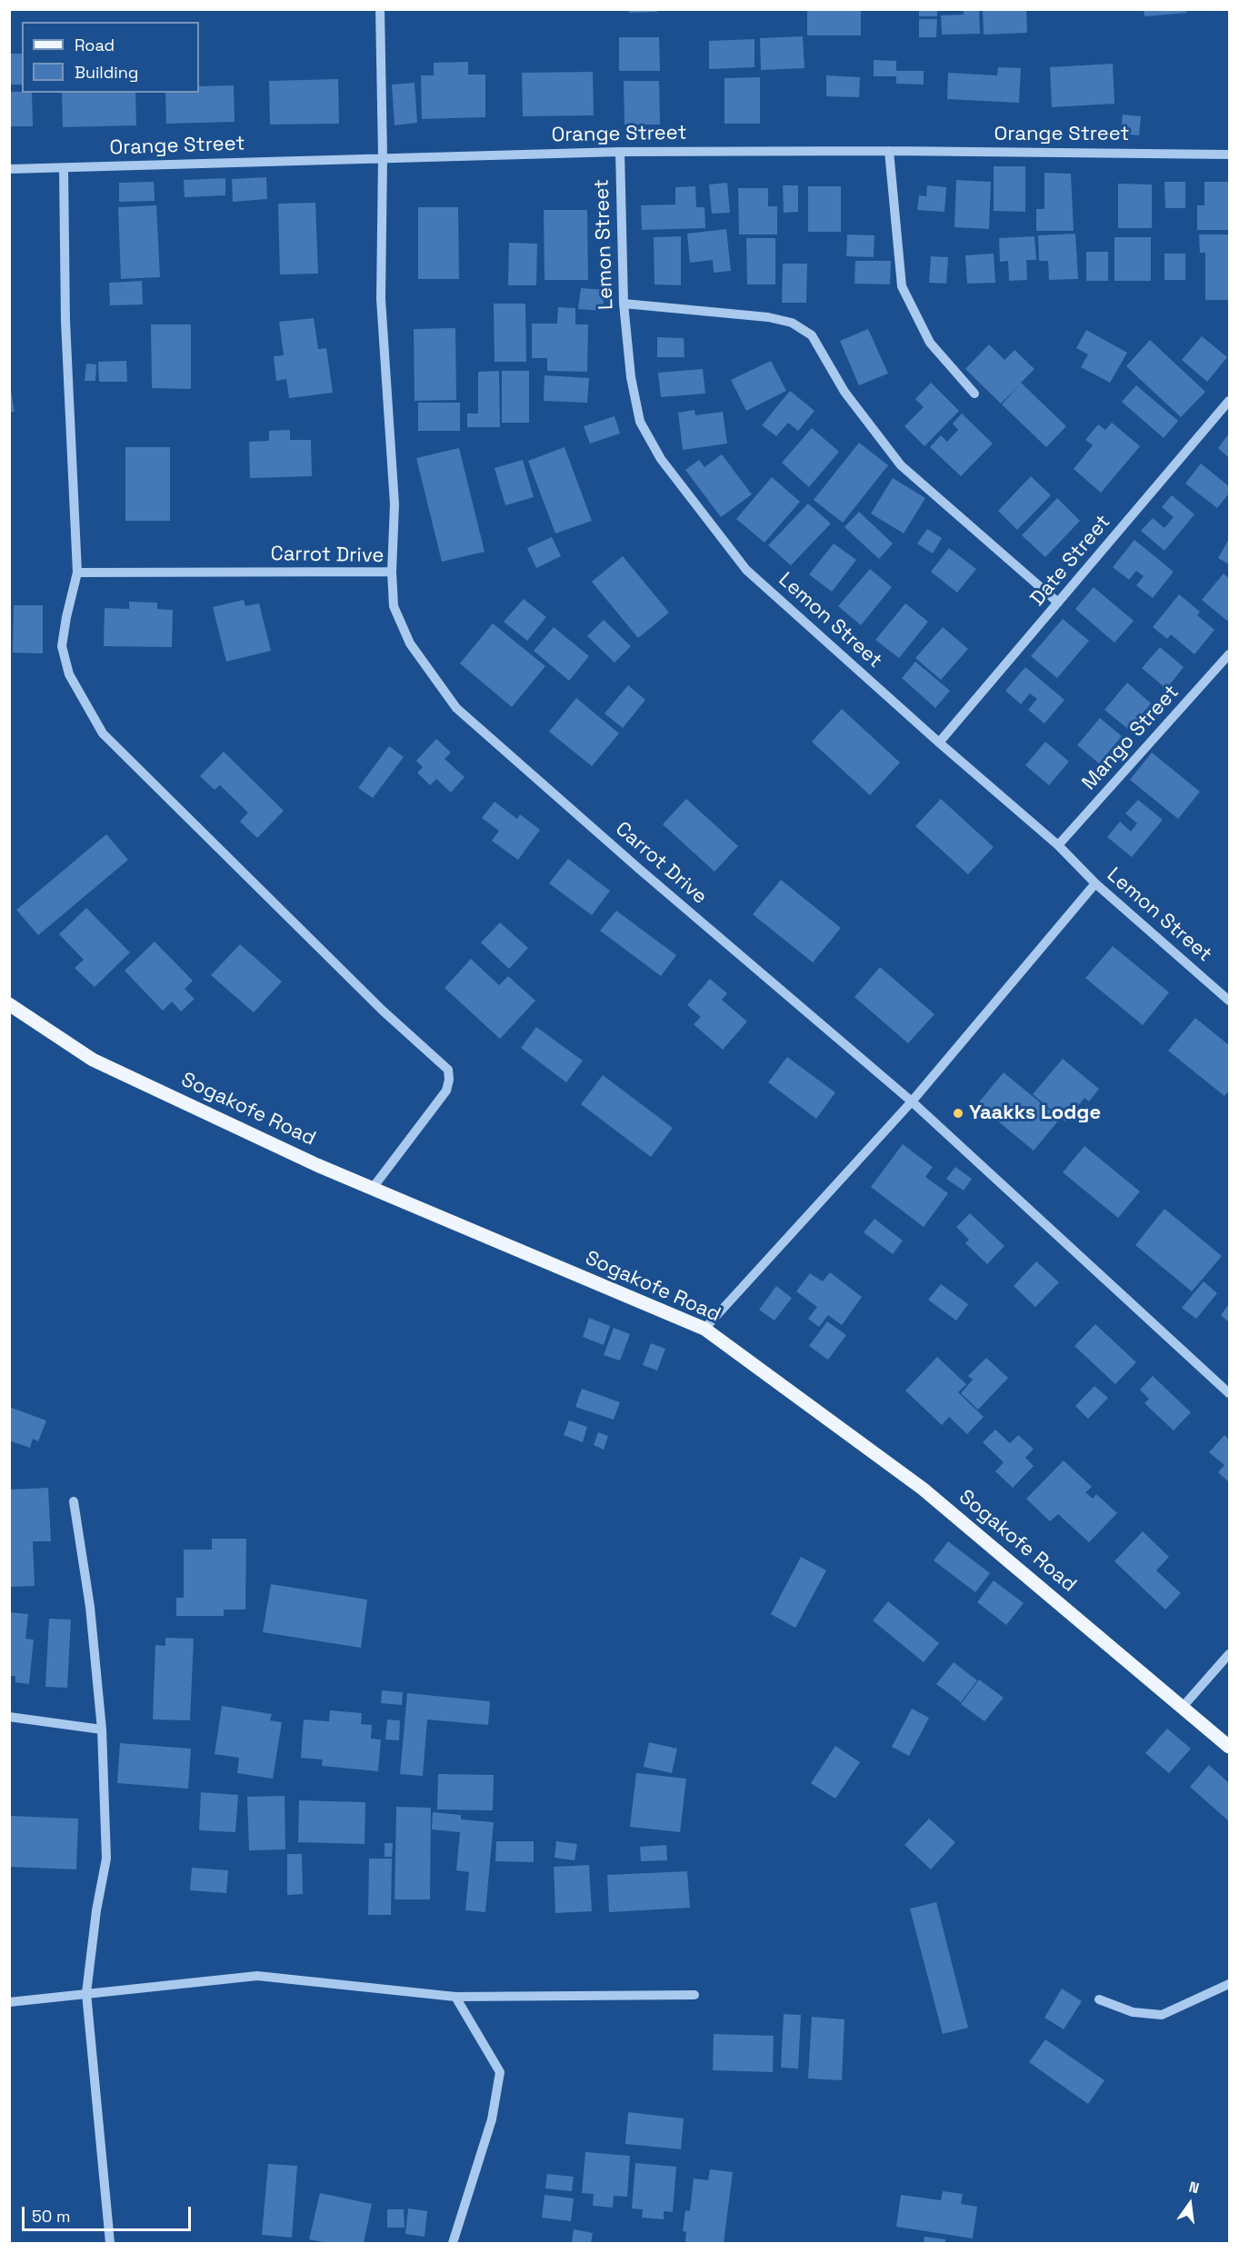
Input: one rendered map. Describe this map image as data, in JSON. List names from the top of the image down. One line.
{"streets":{"main road":["Sogakofe Road"],"street":["Orange Street","Lemon Street","Carrot Drive","Date Street","Mango Street"]},"crossings":[["Orange Street","Lemon Street"],["Lemon Street","Date Street"],["Lemon Street","Mango Street"]],"places":["Yaakks Lodge"],"legend":["Road","Building"],"scale_bar":"50 m","north":"top"}
